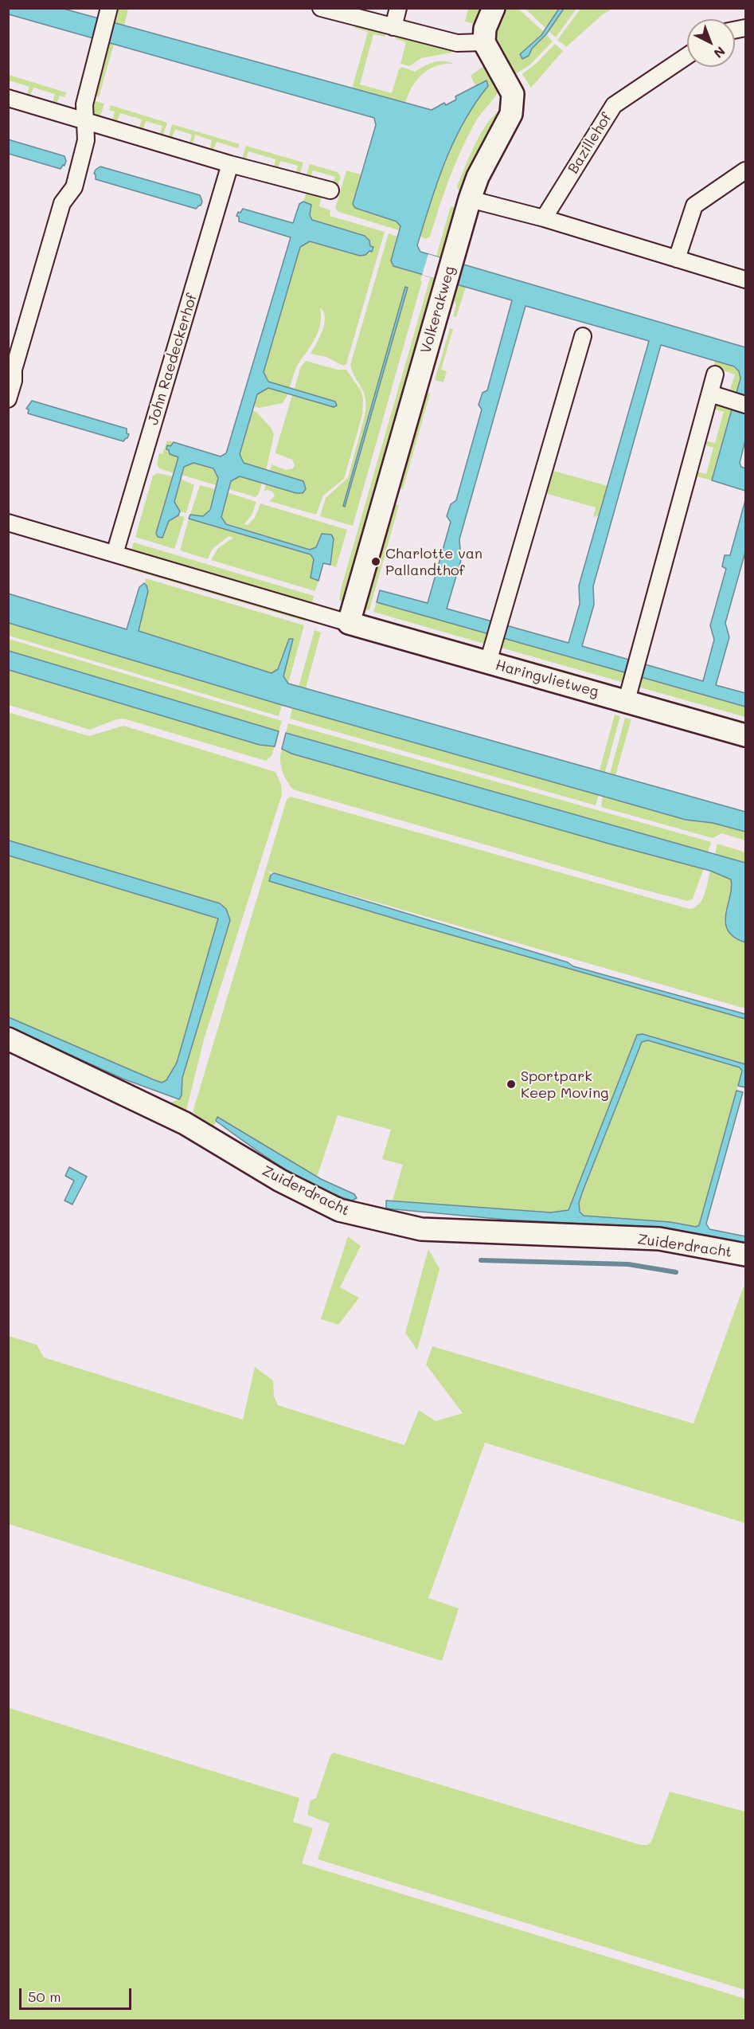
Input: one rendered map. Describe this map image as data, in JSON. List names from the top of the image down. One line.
{"streets":{"street":["Bazillehof","Volkerakweg","John Raedeckerhof","Haringvlietweg","Zuiderdracht"]},"crossings":[["Volkerakweg","Haringvlietweg"]],"places":["Charlotte van Pallandthof","Sportpark Keep Moving"],"scale_bar":"50 m","north":"bottom right"}
